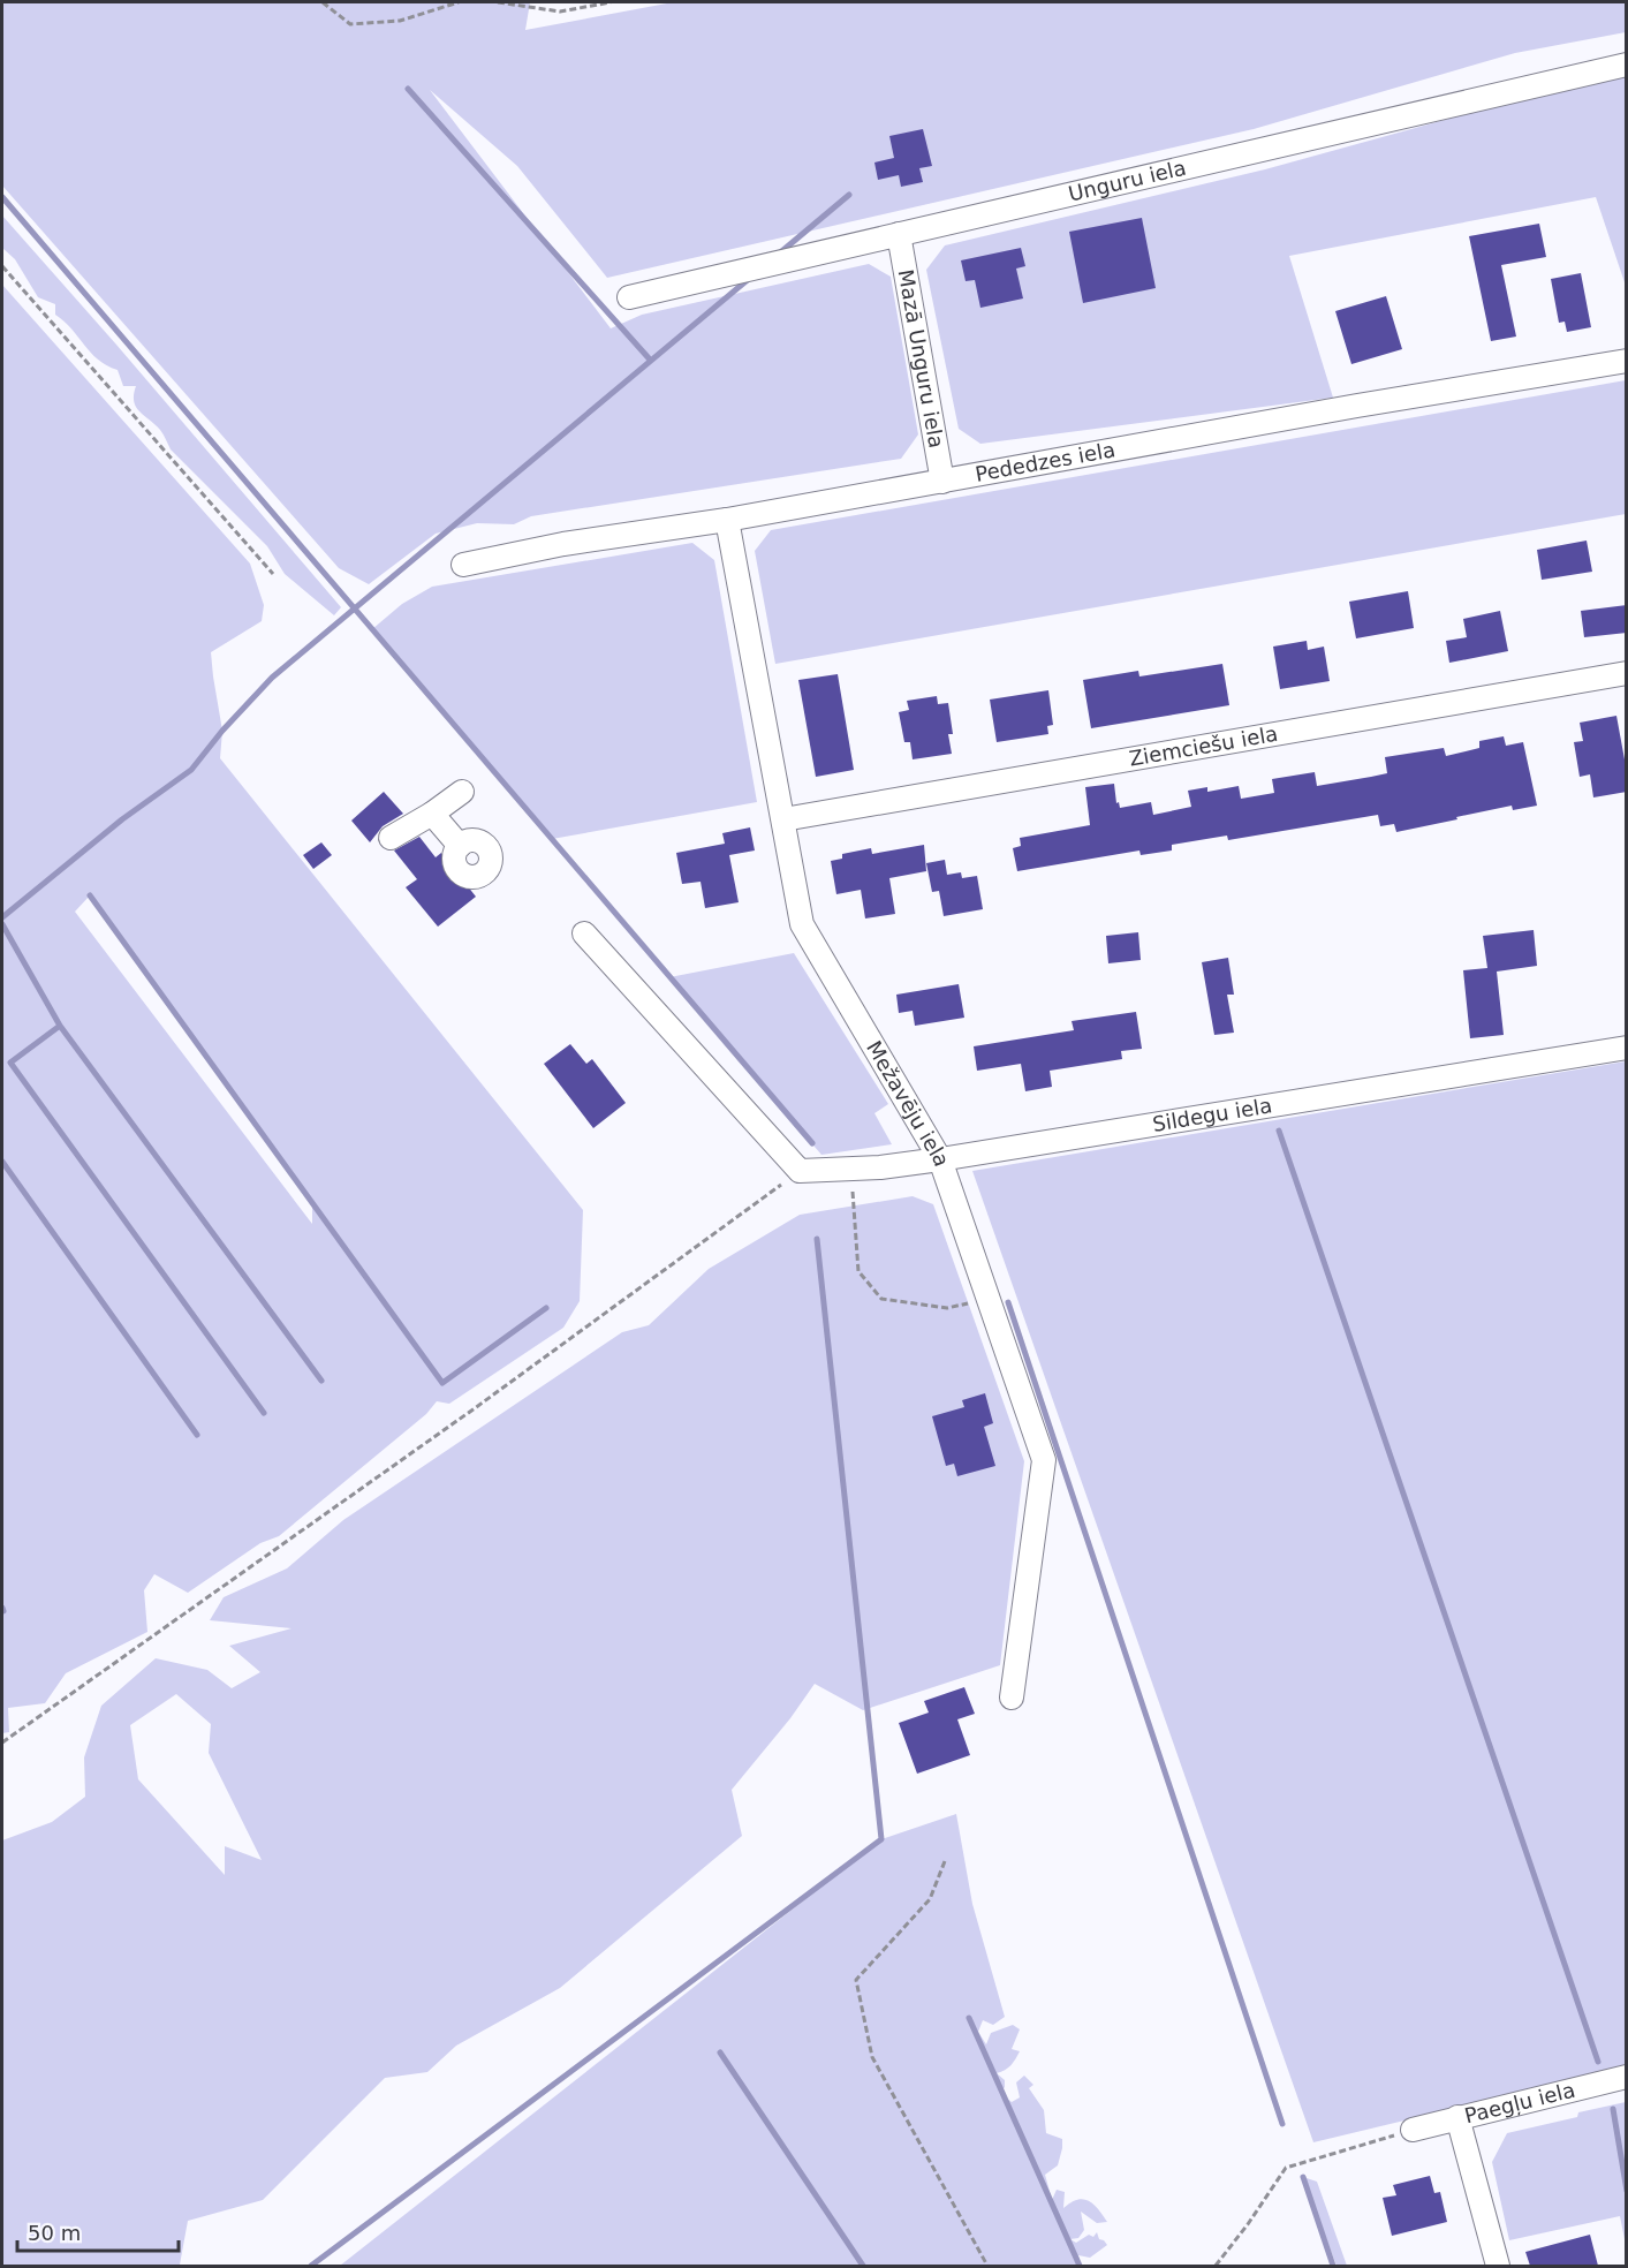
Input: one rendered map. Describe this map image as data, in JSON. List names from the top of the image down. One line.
{"streets":{"street":["Unguru iela","Mazā Unguru iela","Pededzes iela","Ziemciešu iela","Mežavēju iela","Sildegu iela","Paegļu iela"]},"crossings":[["Unguru iela","Mazā Unguru iela"],["Mazā Unguru iela","Pededzes iela"],["Pededzes iela","Mežavēju iela"],["Ziemciešu iela","Mežavēju iela"],["Mežavēju iela","Sildegu iela"]],"scale_bar":"50 m"}
